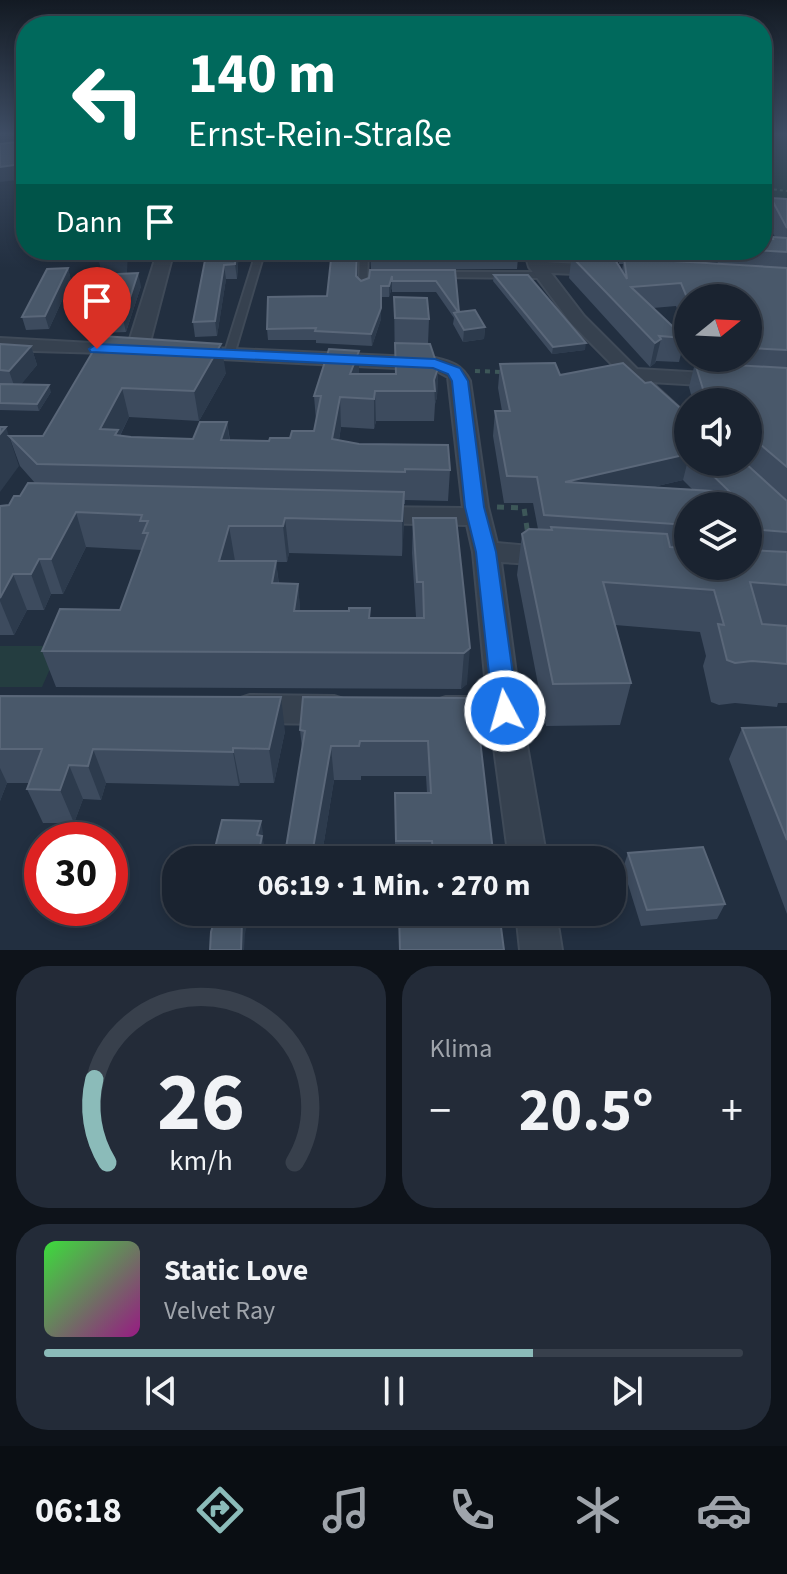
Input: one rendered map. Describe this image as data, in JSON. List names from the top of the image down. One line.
{"north":"right","page":{"turn":["140 m","Ernst-Rein-Straße"],"then":"Dann","limit":"30","trip":"06:19 · 1 Min. · 270 m","tile":"Klima","heat":["−","20.5°","+"],"song":["Static Love","Velvet Ray"],"tabs":"06:18","gauge":["26","km/h"]}}
